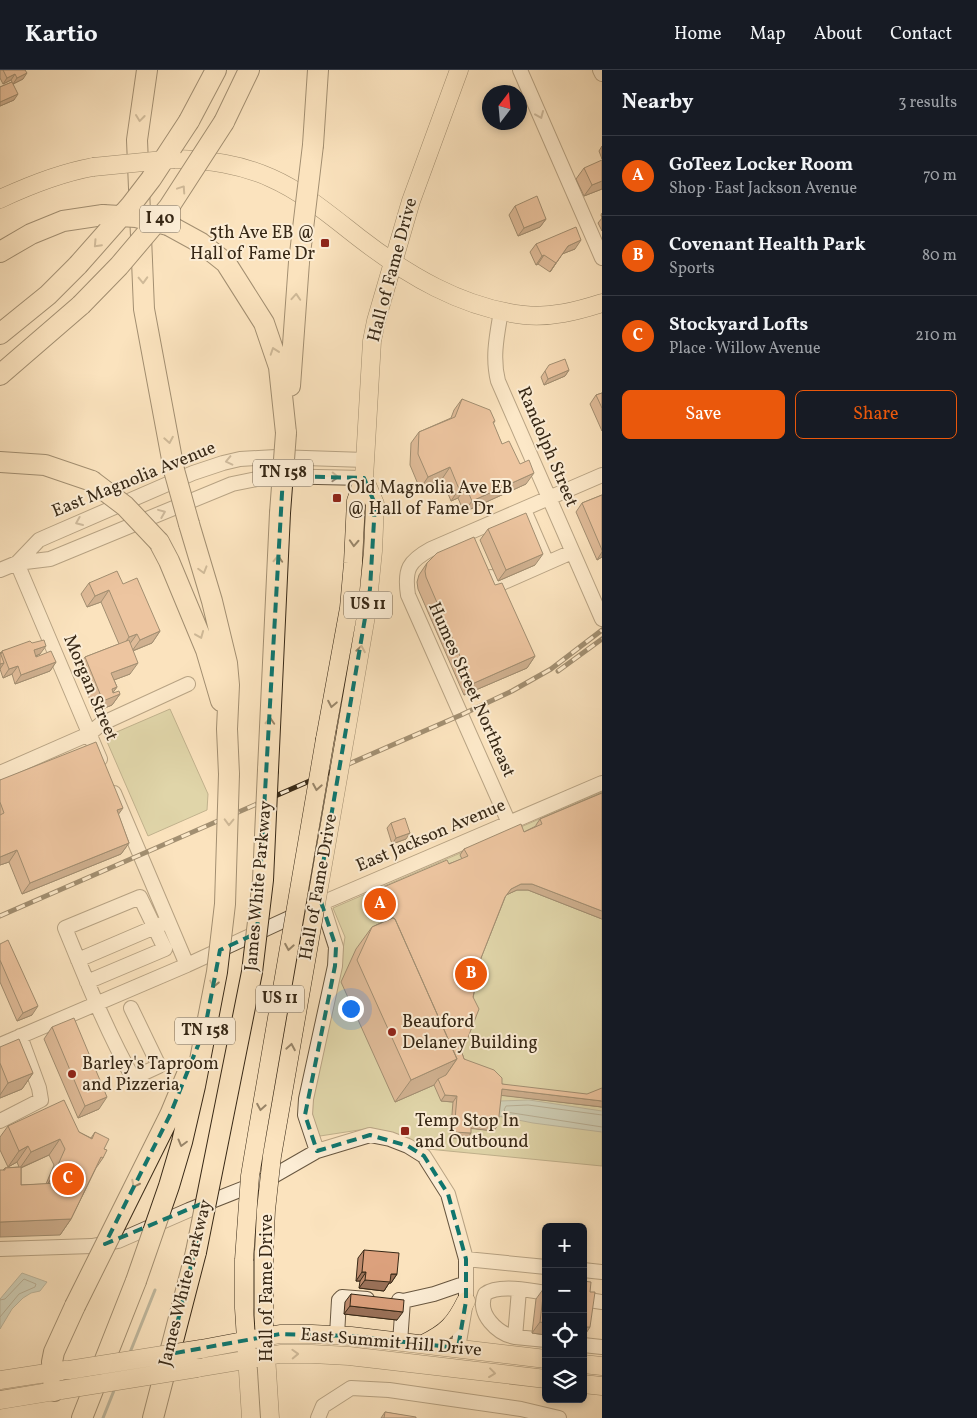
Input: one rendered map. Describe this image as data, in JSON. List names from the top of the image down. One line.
{"streets":{"highway":["I 40","TN 158","James White Parkway"],"main road":["Hall of Fame Drive","US 11","East Summit Hill Drive"],"street":["Randolph Street","East Magnolia Avenue","Morgan Street","Humes Street Northeast","East Jackson Avenue"]},"crossings":[["Hall of Fame Drive","East Magnolia Avenue"],["Hall of Fame Drive","East Summit Hill Drive"],["East Magnolia Avenue","Morgan Street"],["Morgan Street","East Jackson Avenue"],["Humes Street Northeast","East Jackson Avenue"]],"places":{"transit":["5th Ave EB @ Hall of Fame Dr","Old Magnolia Ave EB @ Hall of Fame Dr","Temp Stop In and Outbound"],"other":["Beauford Delaney Building","Barley's Taproom and Pizzeria"]},"north":"top","page":{"header":"Kartio","nav":["Home","Map","About","Contact"],"heading":["Nearby","3 results"],"list":[{"mark":"A","name":"GoTeez Locker Room","note":"Shop · East Jackson Avenue","value":"70 m"},{"mark":"B","name":"Covenant Health Park","note":"Sports","value":"80 m"},{"mark":"C","name":"Stockyard Lofts","note":"Place · Willow Avenue","value":"210 m"}],"buttons":["Save","Share"],"pins":["A","B","C"],"map_buttons":["+","−"]}}
